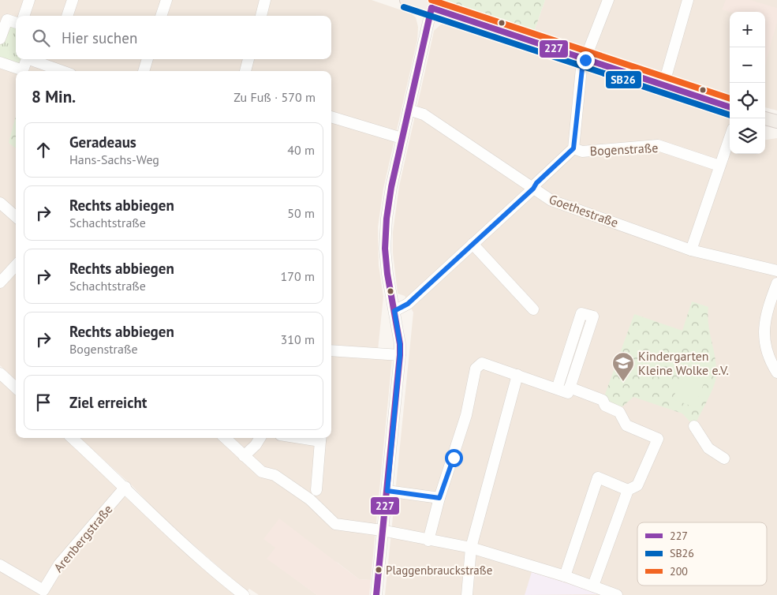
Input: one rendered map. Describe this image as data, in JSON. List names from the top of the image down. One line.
{"streets":{"street":["Bogenstraße","Goethestraße","Arenbergstraße"]},"crossings":[["Bogenstraße","Goethestraße"]],"places":{"school or university":["Kindergarten Kleine Wolke e.V."],"other":["Plaggenbrauckstraße"]},"lines":["transit line 200","transit line SB26","transit line 227"],"legend":["227","SB26","200"],"page":{"map_buttons":["+","−"],"search":"Hier suchen","heading":["8 Min.","Zu Fuß · 570 m"],"list":[["Geradeaus","Hans-Sachs-Weg","40 m"],["Rechts abbiegen","Schachtstraße","50 m"],["Rechts abbiegen","Schachtstraße","170 m"],["Rechts abbiegen","Bogenstraße","310 m"],"Ziel erreicht"]}}
